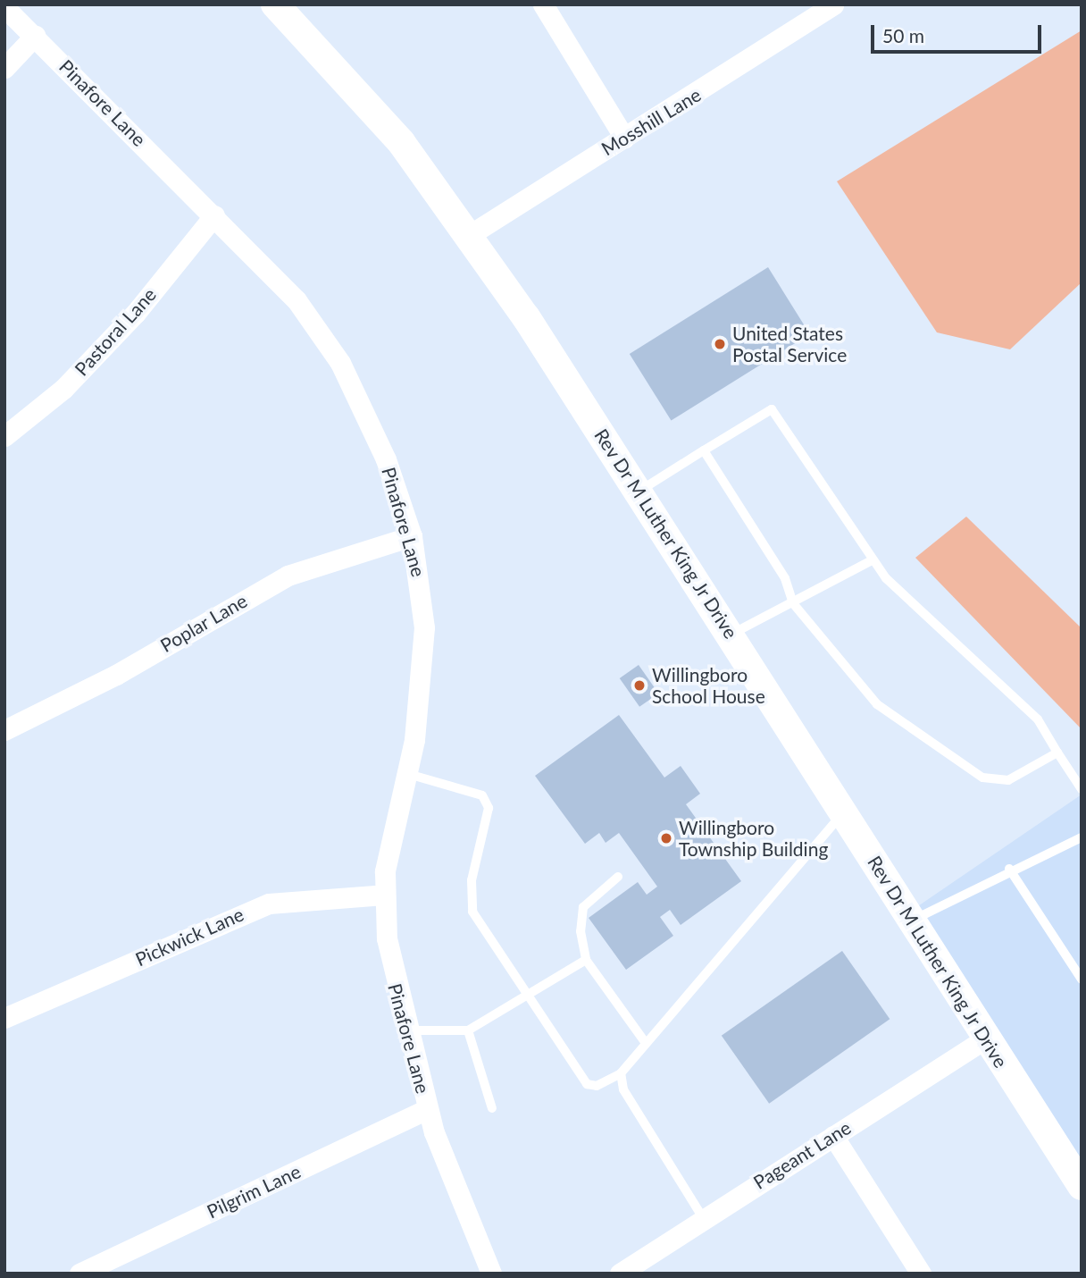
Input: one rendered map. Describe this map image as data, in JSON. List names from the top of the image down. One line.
{"streets":{"street":["Pinafore Lane","Mosshill Lane","Pastoral Lane","Rev Dr M Luther King Jr Drive","Poplar Lane","Pickwick Lane","Pageant Lane","Pilgrim Lane"]},"crossings":[["Pinafore Lane","Pastoral Lane"],["Pinafore Lane","Poplar Lane"],["Pinafore Lane","Pickwick Lane"],["Pinafore Lane","Pilgrim Lane"],["Mosshill Lane","Rev Dr M Luther King Jr Drive"],["Rev Dr M Luther King Jr Drive","Pageant Lane"]],"places":["United States Postal Service","Willingboro School House","Willingboro Township Building"],"scale_bar":"50 m"}
